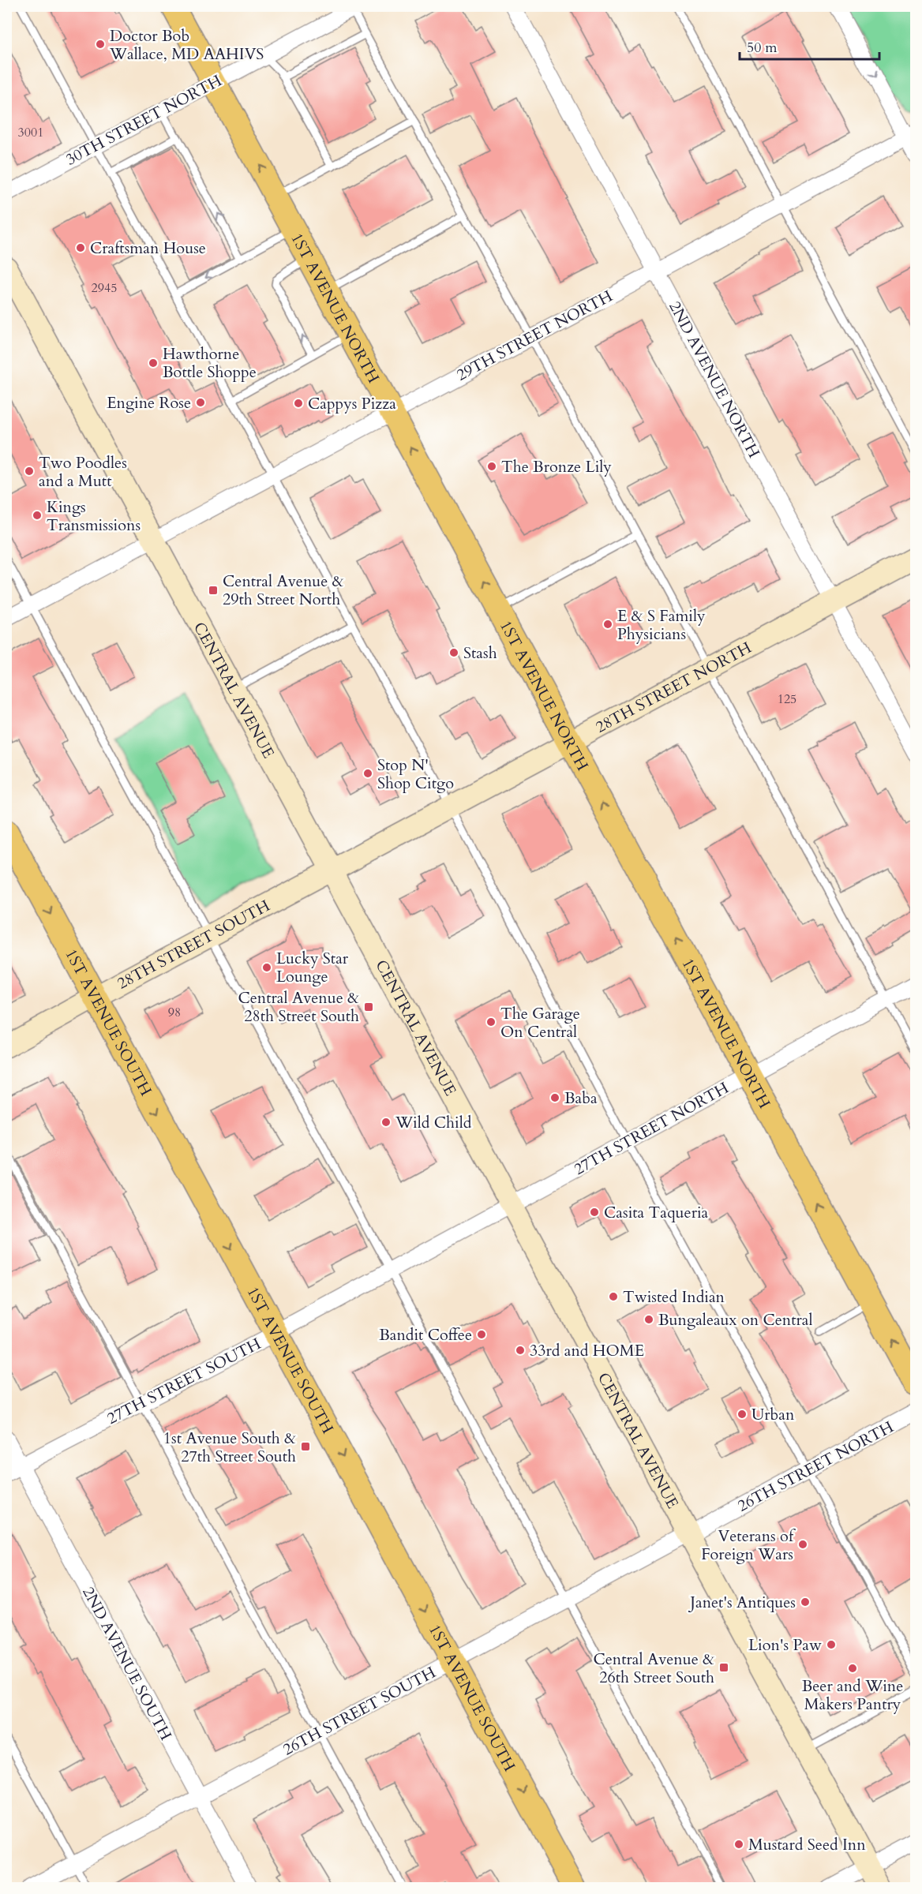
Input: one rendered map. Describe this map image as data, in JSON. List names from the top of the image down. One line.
{"streets":{"main road":["1ST AVENUE NORTH","1ST AVENUE SOUTH"],"street":["30TH STREET NORTH","29TH STREET NORTH","2ND AVENUE NORTH","28TH STREET NORTH","CENTRAL AVENUE","28TH STREET SOUTH","27TH STREET NORTH","27TH STREET SOUTH","26TH STREET NORTH","2ND AVENUE SOUTH","26TH STREET SOUTH"]},"crossings":[["30TH STREET NORTH","1ST AVENUE NORTH"],["1ST AVENUE NORTH","29TH STREET NORTH"],["1ST AVENUE NORTH","28TH STREET NORTH"],["1ST AVENUE NORTH","27TH STREET NORTH"],["29TH STREET NORTH","2ND AVENUE NORTH"],["29TH STREET NORTH","CENTRAL AVENUE"],["2ND AVENUE NORTH","28TH STREET NORTH"],["28TH STREET NORTH","CENTRAL AVENUE"],["28TH STREET NORTH","28TH STREET SOUTH"],["CENTRAL AVENUE","28TH STREET SOUTH"],["CENTRAL AVENUE","27TH STREET NORTH"],["CENTRAL AVENUE","27TH STREET SOUTH"],["CENTRAL AVENUE","26TH STREET NORTH"],["CENTRAL AVENUE","26TH STREET SOUTH"],["28TH STREET SOUTH","1ST AVENUE SOUTH"],["1ST AVENUE SOUTH","27TH STREET SOUTH"],["1ST AVENUE SOUTH","26TH STREET SOUTH"],["27TH STREET NORTH","27TH STREET SOUTH"],["27TH STREET SOUTH","2ND AVENUE SOUTH"],["26TH STREET NORTH","26TH STREET SOUTH"],["2ND AVENUE SOUTH","26TH STREET SOUTH"]],"one_way":["1ST AVENUE NORTH","1ST AVENUE SOUTH"],"places":{"other":["Doctor Bob Wallace, MD AAHIVS","Craftsman House","Hawthorne Bottle Shoppe","Engine Rose","Cappys Pizza","The Bronze Lily","Two Poodles and a Mutt","Kings Transmissions","E & S Family Physicians","Stash","Stop N' Shop Citgo","Lucky Star Lounge","The Garage On Central","Baba","Wild Child","Casita Taqueria","Twisted Indian","Bungaleaux on Central","Bandit Coffee","33rd and HOME","Urban","Veterans of Foreign Wars","Janet's Antiques","Lion's Paw","Beer and Wine Makers Pantry","Mustard Seed Inn"],"transit":["Central Avenue & 29th Street North","Central Avenue & 28th Street South","1st Avenue South & 27th Street South","Central Avenue & 26th Street South"]},"house_numbers":["3001","2945","125","98"],"scale_bar":"50 m"}
